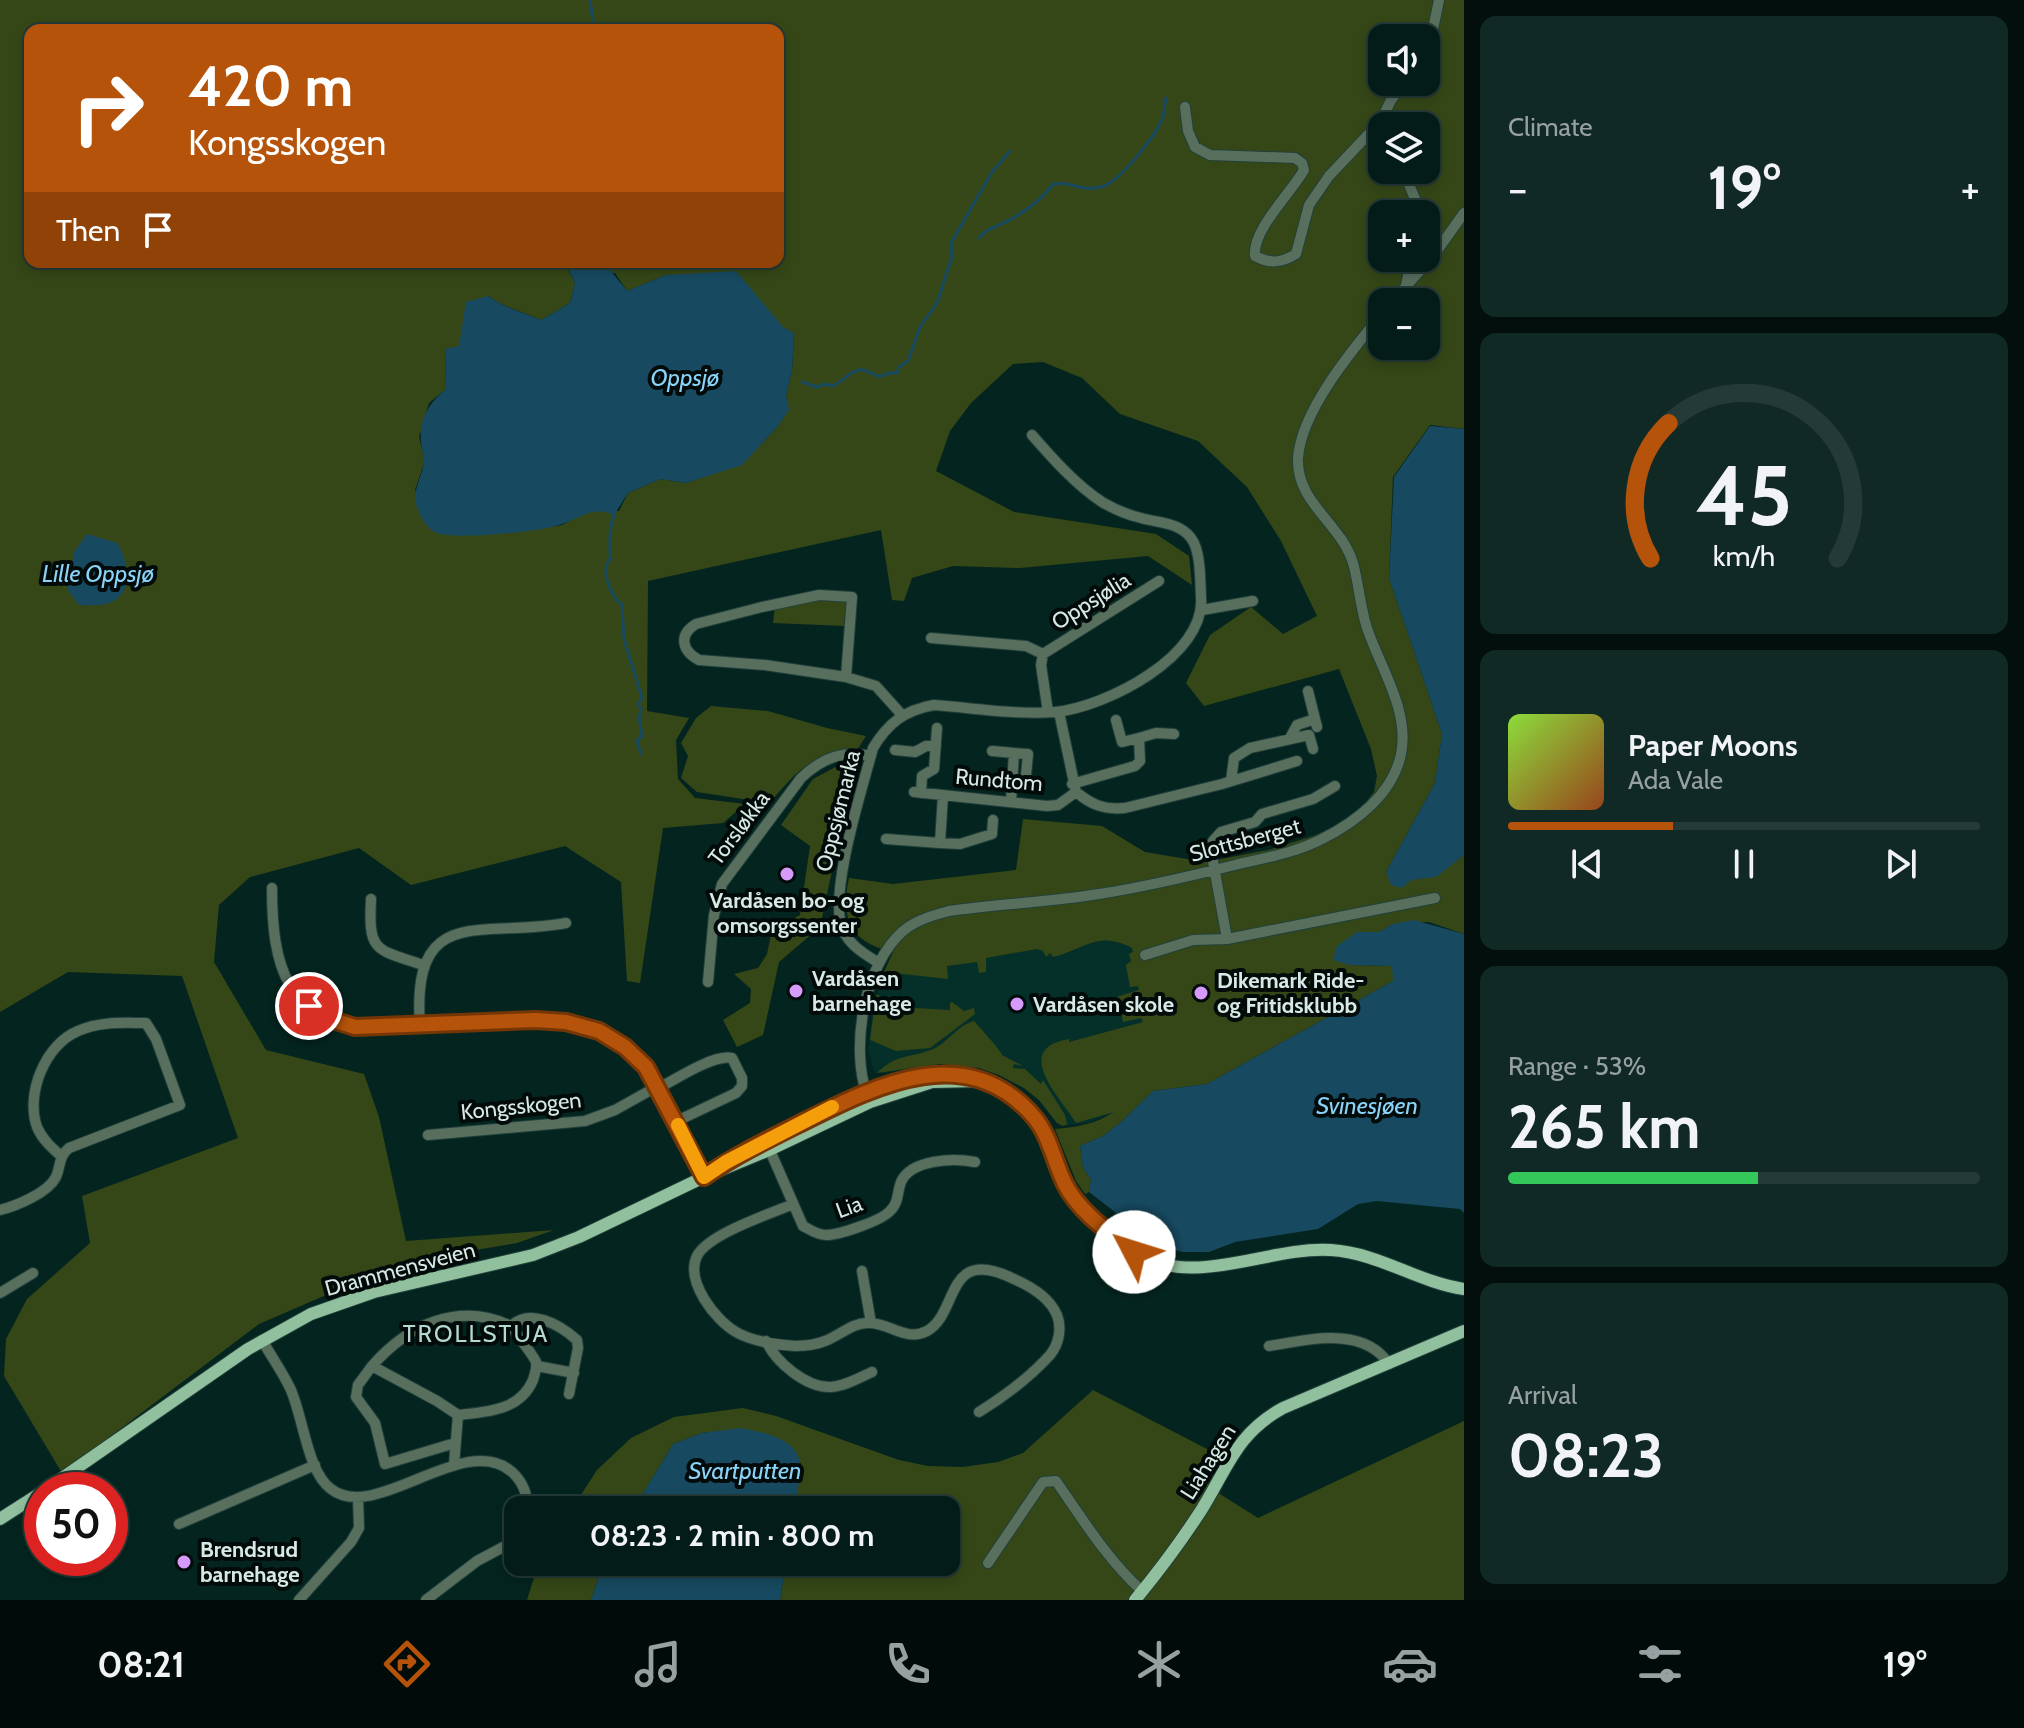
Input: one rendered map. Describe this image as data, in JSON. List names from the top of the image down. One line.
{"streets":{"main road":["Drammensveien","Liahagen"],"street":["Oppsjølia","Rundtom","Oppsjømarka","Torsløkka","Slottsberget","Kongsskogen","Lia"]},"crossings":[["Oppsjølia","Rundtom"],["Oppsjømarka","Torsløkka"],["Oppsjømarka","Slottsberget"],["Slottsberget","Drammensveien"],["Lia","Drammensveien"]],"districts":["TROLLSTUA"],"water":["Oppsjø","Lille Oppsjø","Svinesjøen","Svartputten"],"places":["Vardåsen bo- og omsorgssenter","Vardåsen barnehage","Dikemark Ride- og Fritidsklubb","Vardåsen skole","Brendsrud barnehage"],"page":{"tile":["Climate",["Range · 53%","265 km"],["Arrival","08:23"]],"map_buttons":["+","−"],"turn":["420 m","Kongsskogen"],"heat":["−","19°","+"],"then":"Then","song":["Paper Moons","Ada Vale"],"limit":"50","trip":"08:23 · 2 min · 800 m","tabs":["08:21","19°"],"gauge":["45","km/h"]}}
